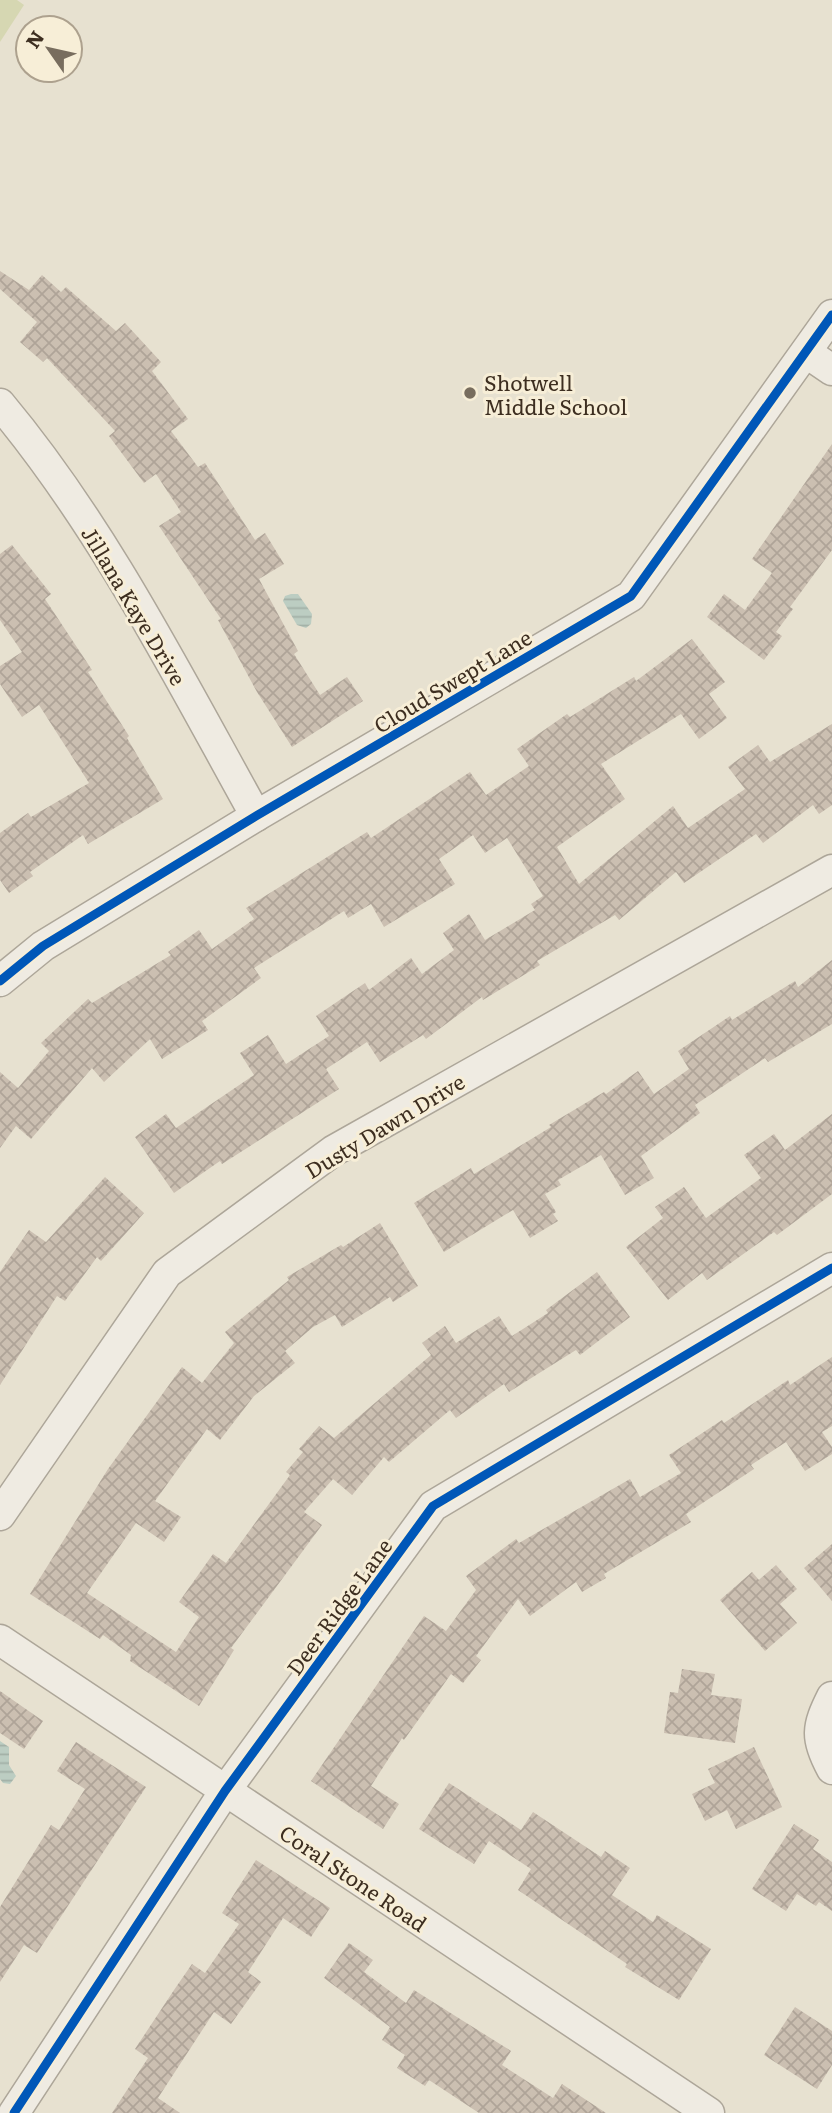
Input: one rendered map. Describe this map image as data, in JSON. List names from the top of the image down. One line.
{"streets":{"street":["Jillana Kaye Drive","Cloud Swept Lane","Dusty Dawn Drive","Deer Ridge Lane","Coral Stone Road"]},"crossings":[["Jillana Kaye Drive","Cloud Swept Lane"],["Deer Ridge Lane","Coral Stone Road"]],"places":["Shotwell Middle School"],"north":"top left"}
